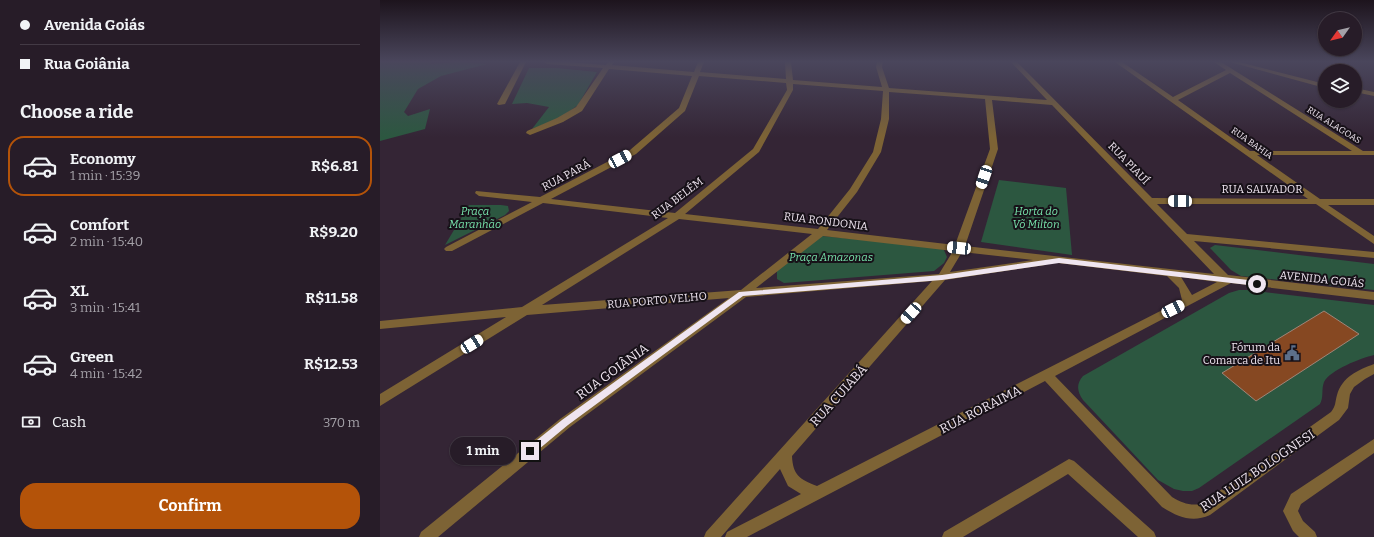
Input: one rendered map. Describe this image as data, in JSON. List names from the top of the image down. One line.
{"streets":{"street":["RUA ALAGOAS","RUA BAHIA","RUA PIAUÍ","RUA PARÁ","RUA SALVADOR","RUA BELÉM","RUA RONDONIA","AVENIDA GOIÁS","RUA PORTO VELHO","RUA GOIÂNIA","RUA CUIABÁ","RUA RORAIMA","RUA LUIZ BOLOGNESI"]},"crossings":[["RUA BAHIA","RUA SALVADOR"],["RUA PIAUÍ","RUA SALVADOR"],["RUA PIAUÍ","AVENIDA GOIÁS"],["RUA PIAUÍ","RUA RORAIMA"],["RUA PARÁ","RUA RONDONIA"],["RUA BELÉM","RUA RONDONIA"],["RUA BELÉM","RUA PORTO VELHO"],["RUA RONDONIA","AVENIDA GOIÁS"],["RUA RONDONIA","RUA PORTO VELHO"],["RUA RONDONIA","RUA GOIÂNIA"],["RUA RONDONIA","RUA CUIABÁ"],["AVENIDA GOIÁS","RUA RORAIMA"],["RUA PORTO VELHO","RUA GOIÂNIA"],["RUA PORTO VELHO","RUA CUIABÁ"],["RUA RORAIMA","RUA LUIZ BOLOGNESI"]],"parks":["Praça Maranhão","Horta do Võ Milton","Praça Amazonas"],"places":{"public building":["Fórum da Comarca de Itu"]},"north":"bottom left","page":{"banner":["Avenida Goiás","Rua Goiânia"],"heading":"Choose a ride","list":[{"name":"Economy","note":"1 min · 15:39","value":"R$6.81"},{"name":"Comfort","note":"2 min · 15:40","value":"R$9.20"},{"name":"XL","note":"3 min · 15:41","value":"R$11.58"},{"name":"Green","note":"4 min · 15:42","value":"R$12.53"}],"pay":["Cash","370 m"],"bubble":"1 min","buttons":"Confirm"}}
